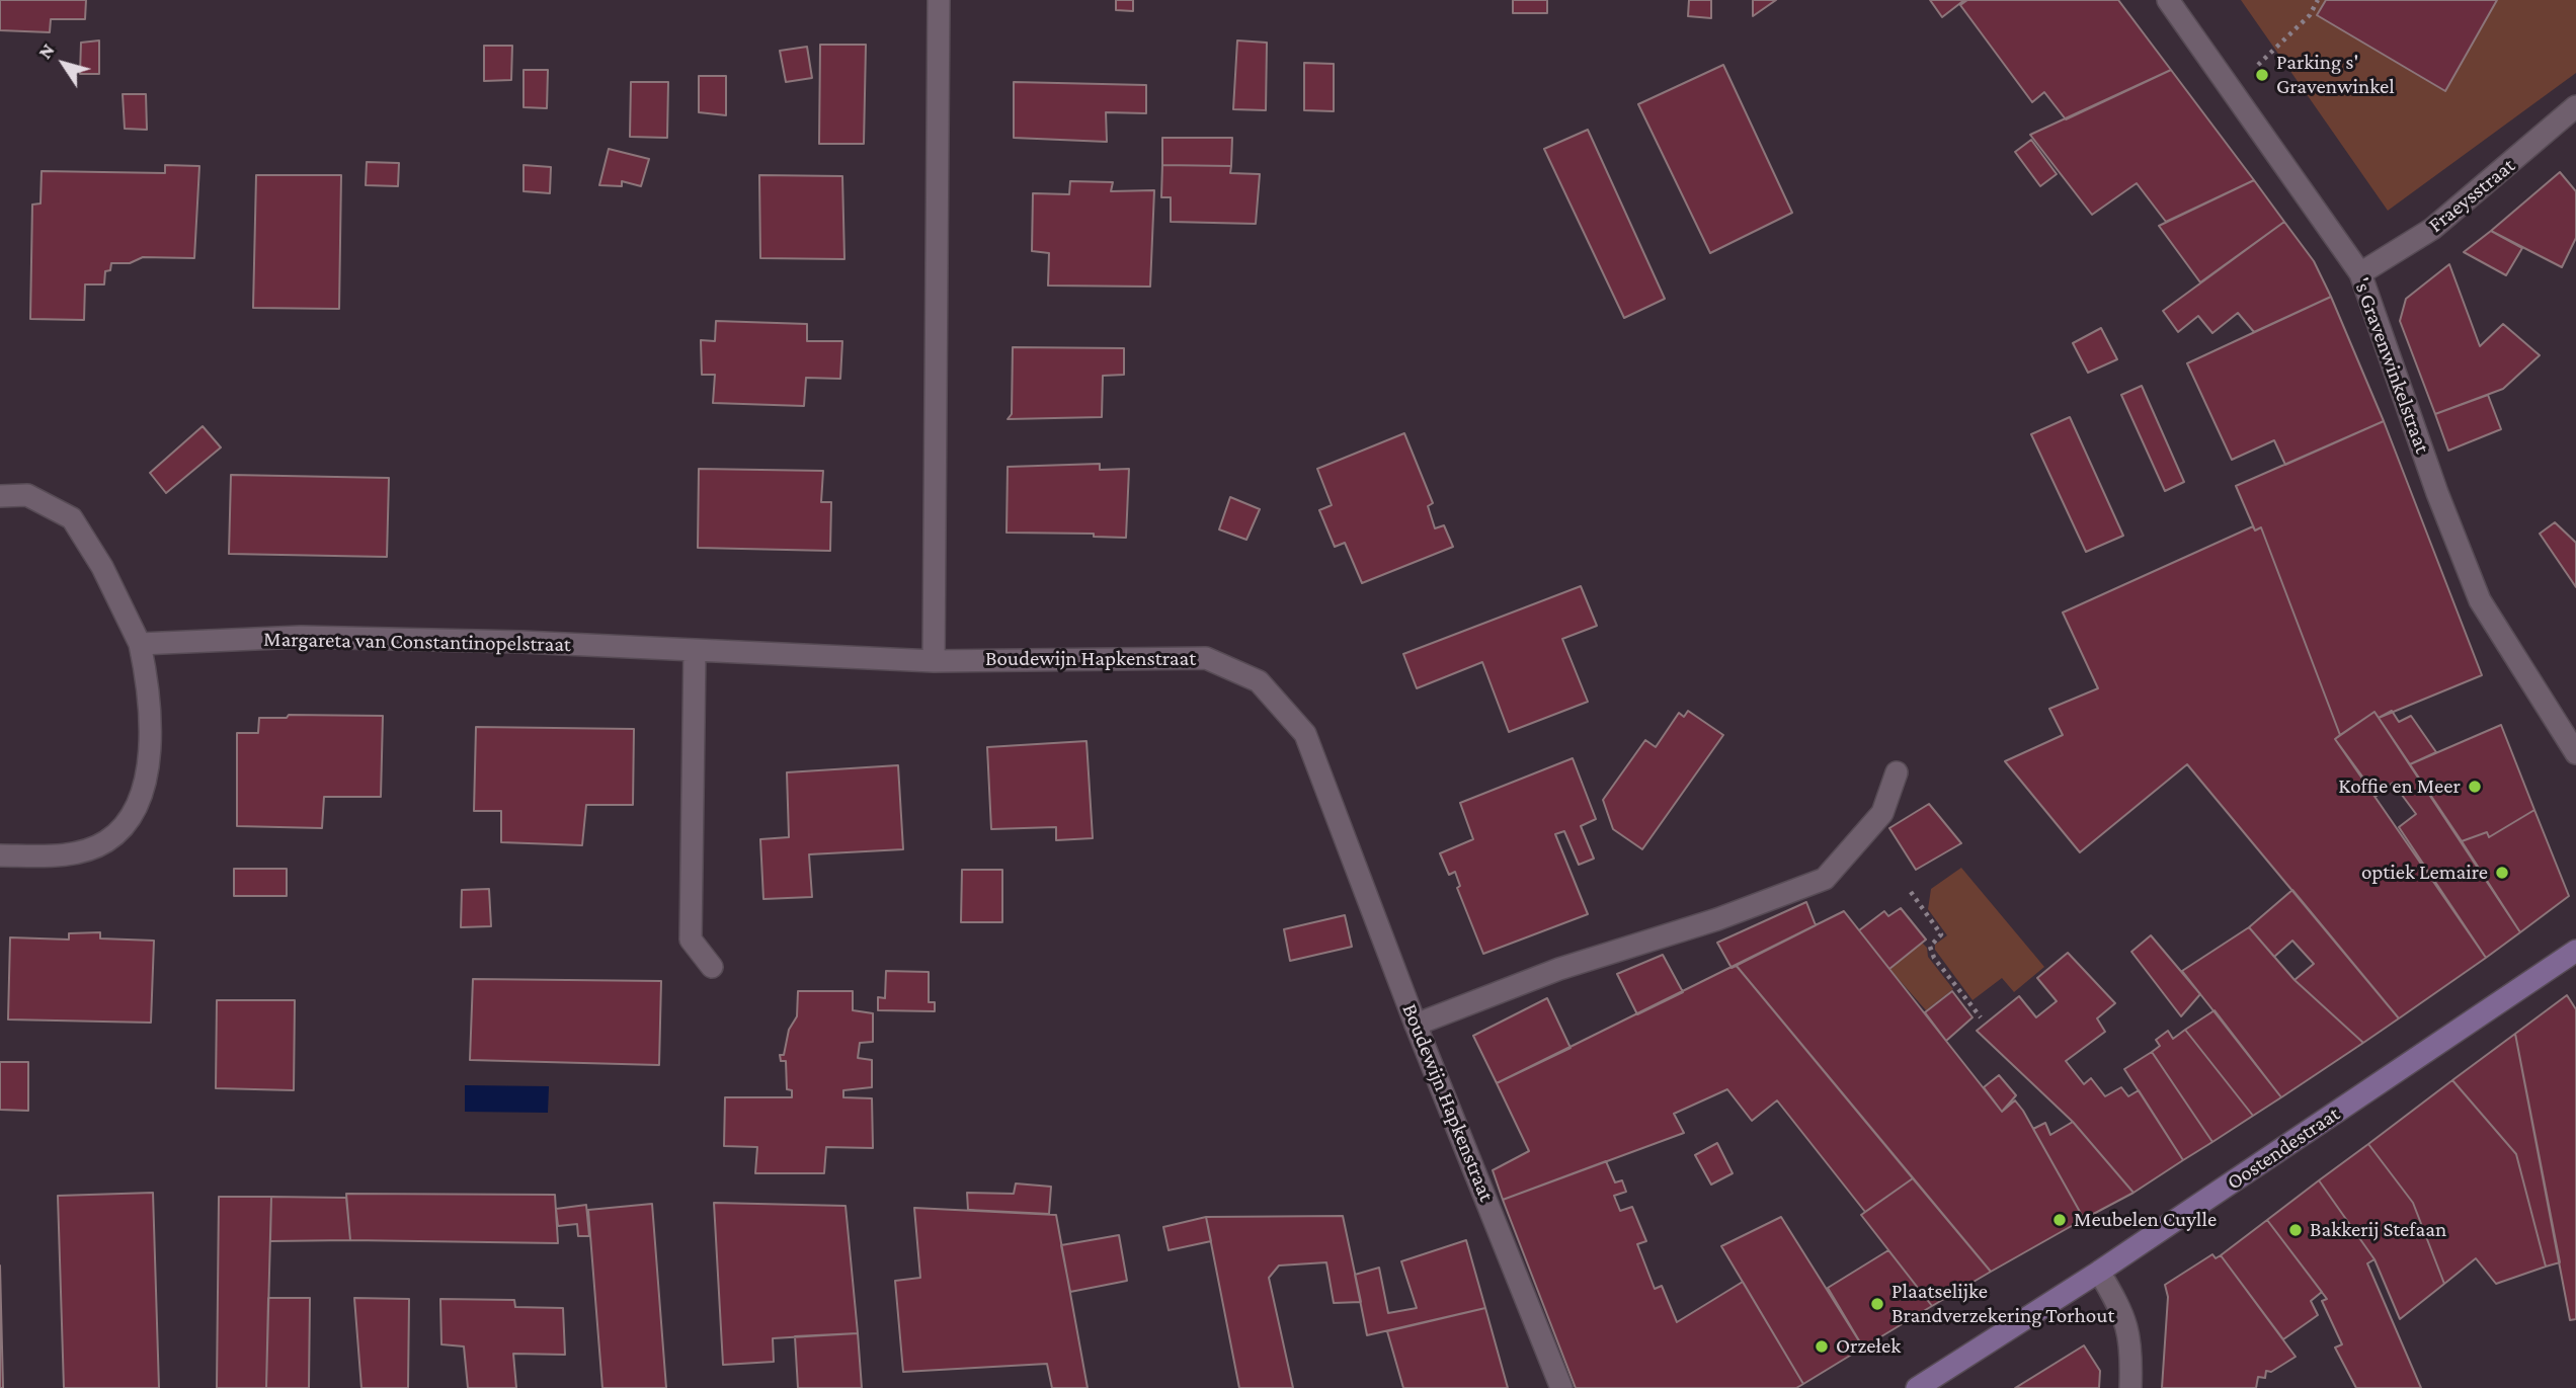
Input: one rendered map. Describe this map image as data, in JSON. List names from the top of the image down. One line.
{"streets":{"street":["Fraeysstraat","'s Gravenwinkelstraat","Margareta van Constantinopelstraat","Boudewijn Hapkenstraat","Oostendestraat"]},"crossings":[["Fraeysstraat","'s Gravenwinkelstraat"],["Margareta van Constantinopelstraat","Boudewijn Hapkenstraat"]],"places":["Parking s' Gravenwinkel","Koffie en Meer","optiek Lemaire","Meubelen Cuylle","Bakkerij Stefaan","Plaatselijke Brandverzekering Torhout","Orzełek"],"north":"top left"}
